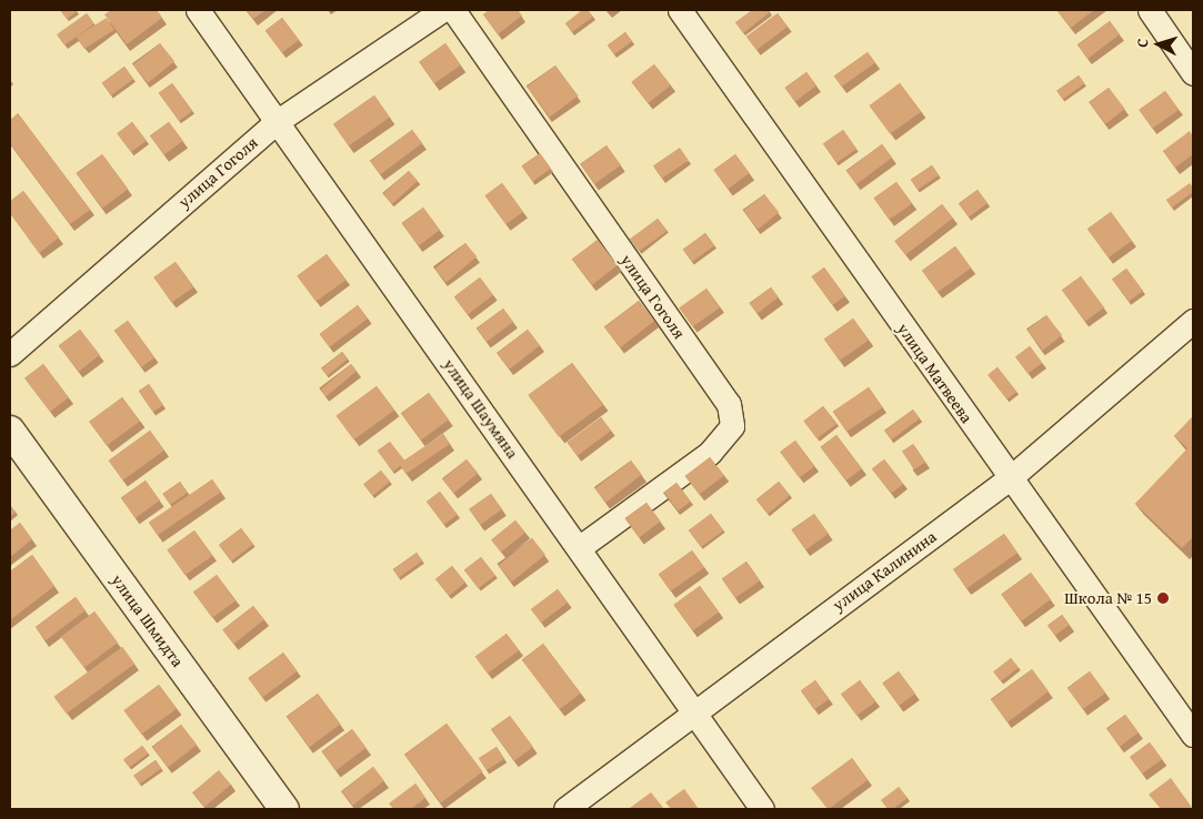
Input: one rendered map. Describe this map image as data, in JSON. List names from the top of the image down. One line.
{"streets":{"street":["улица Гоголя","улица Матвеева","улица Шаумяна","улица Калинина","улица Шмидта"]},"crossings":[["улица Гоголя","улица Шаумяна"],["улица Матвеева","улица Калинина"],["улица Шаумяна","улица Калинина"]],"places":["Школа № 15"],"north":"left"}
